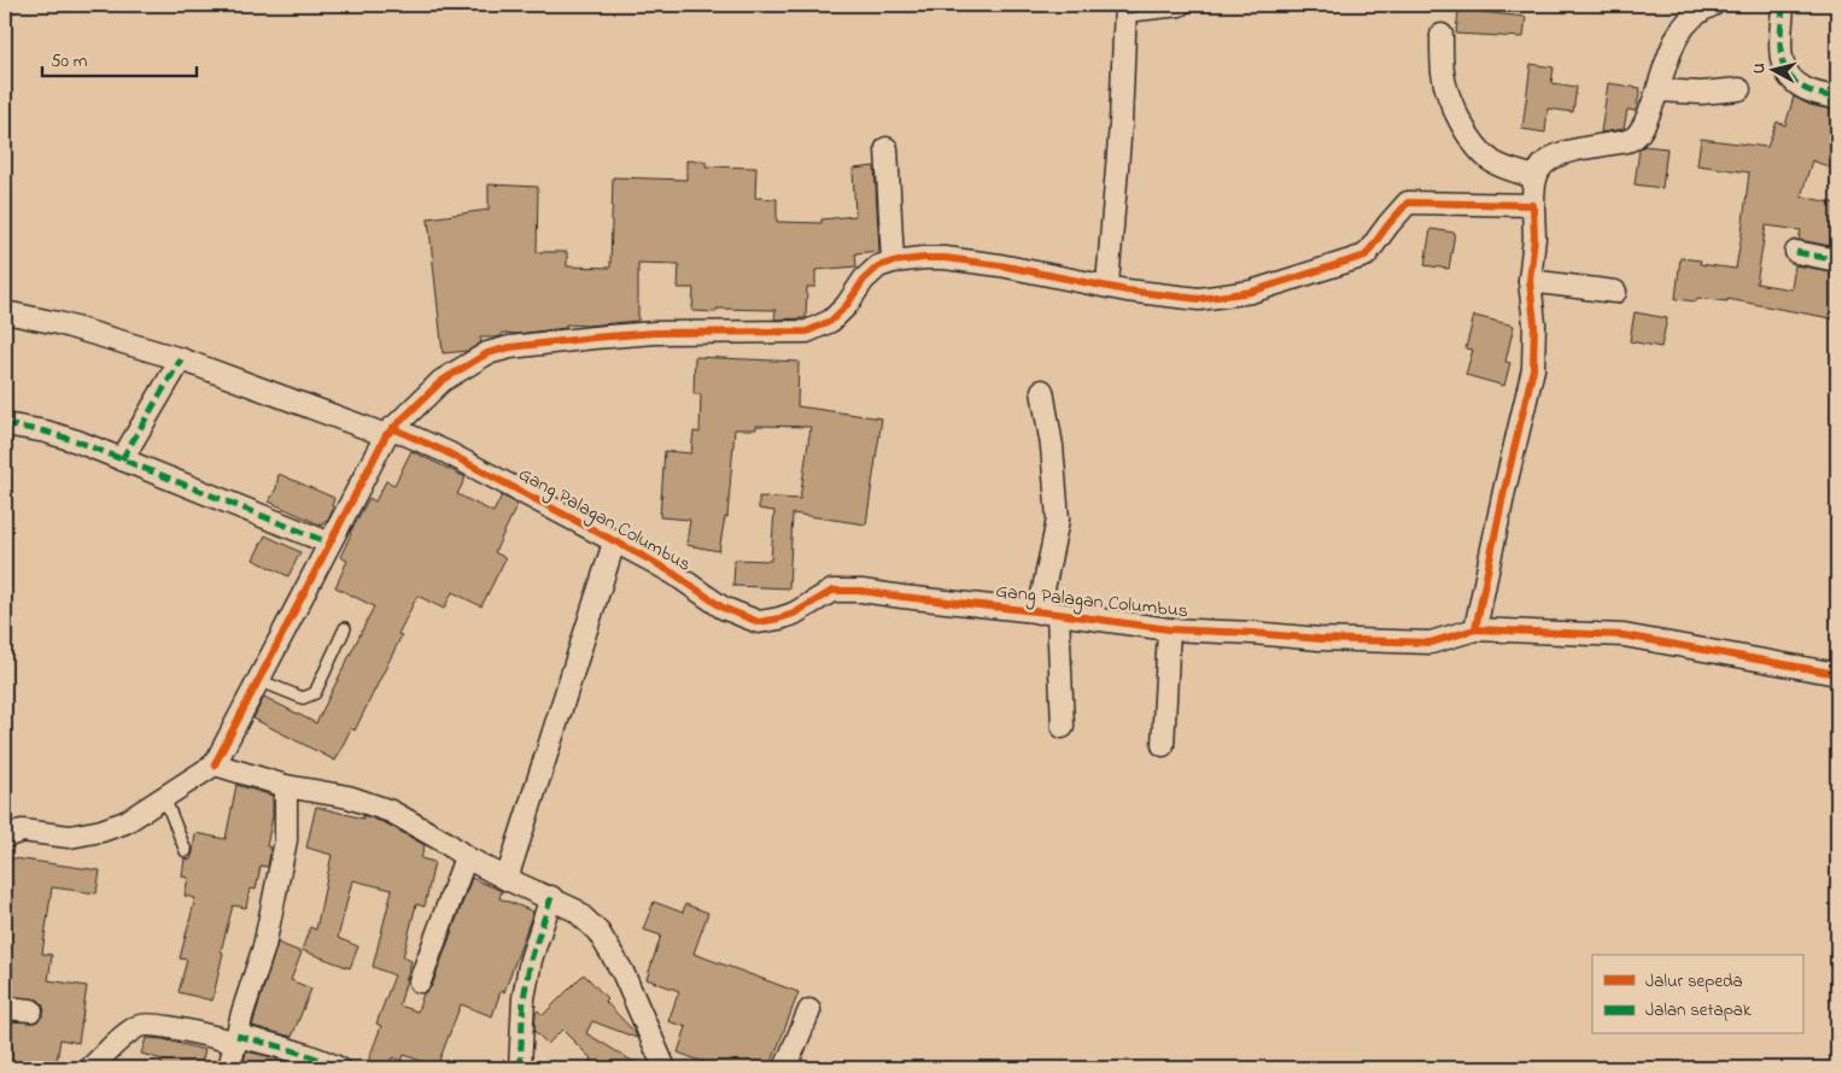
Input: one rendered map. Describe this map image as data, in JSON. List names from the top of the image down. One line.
{"streets":{"street":["Gang Palagan Columbus"]},"legend":["Jalur sepeda","Jalan setapak"],"scale_bar":"50 m","north":"left"}
